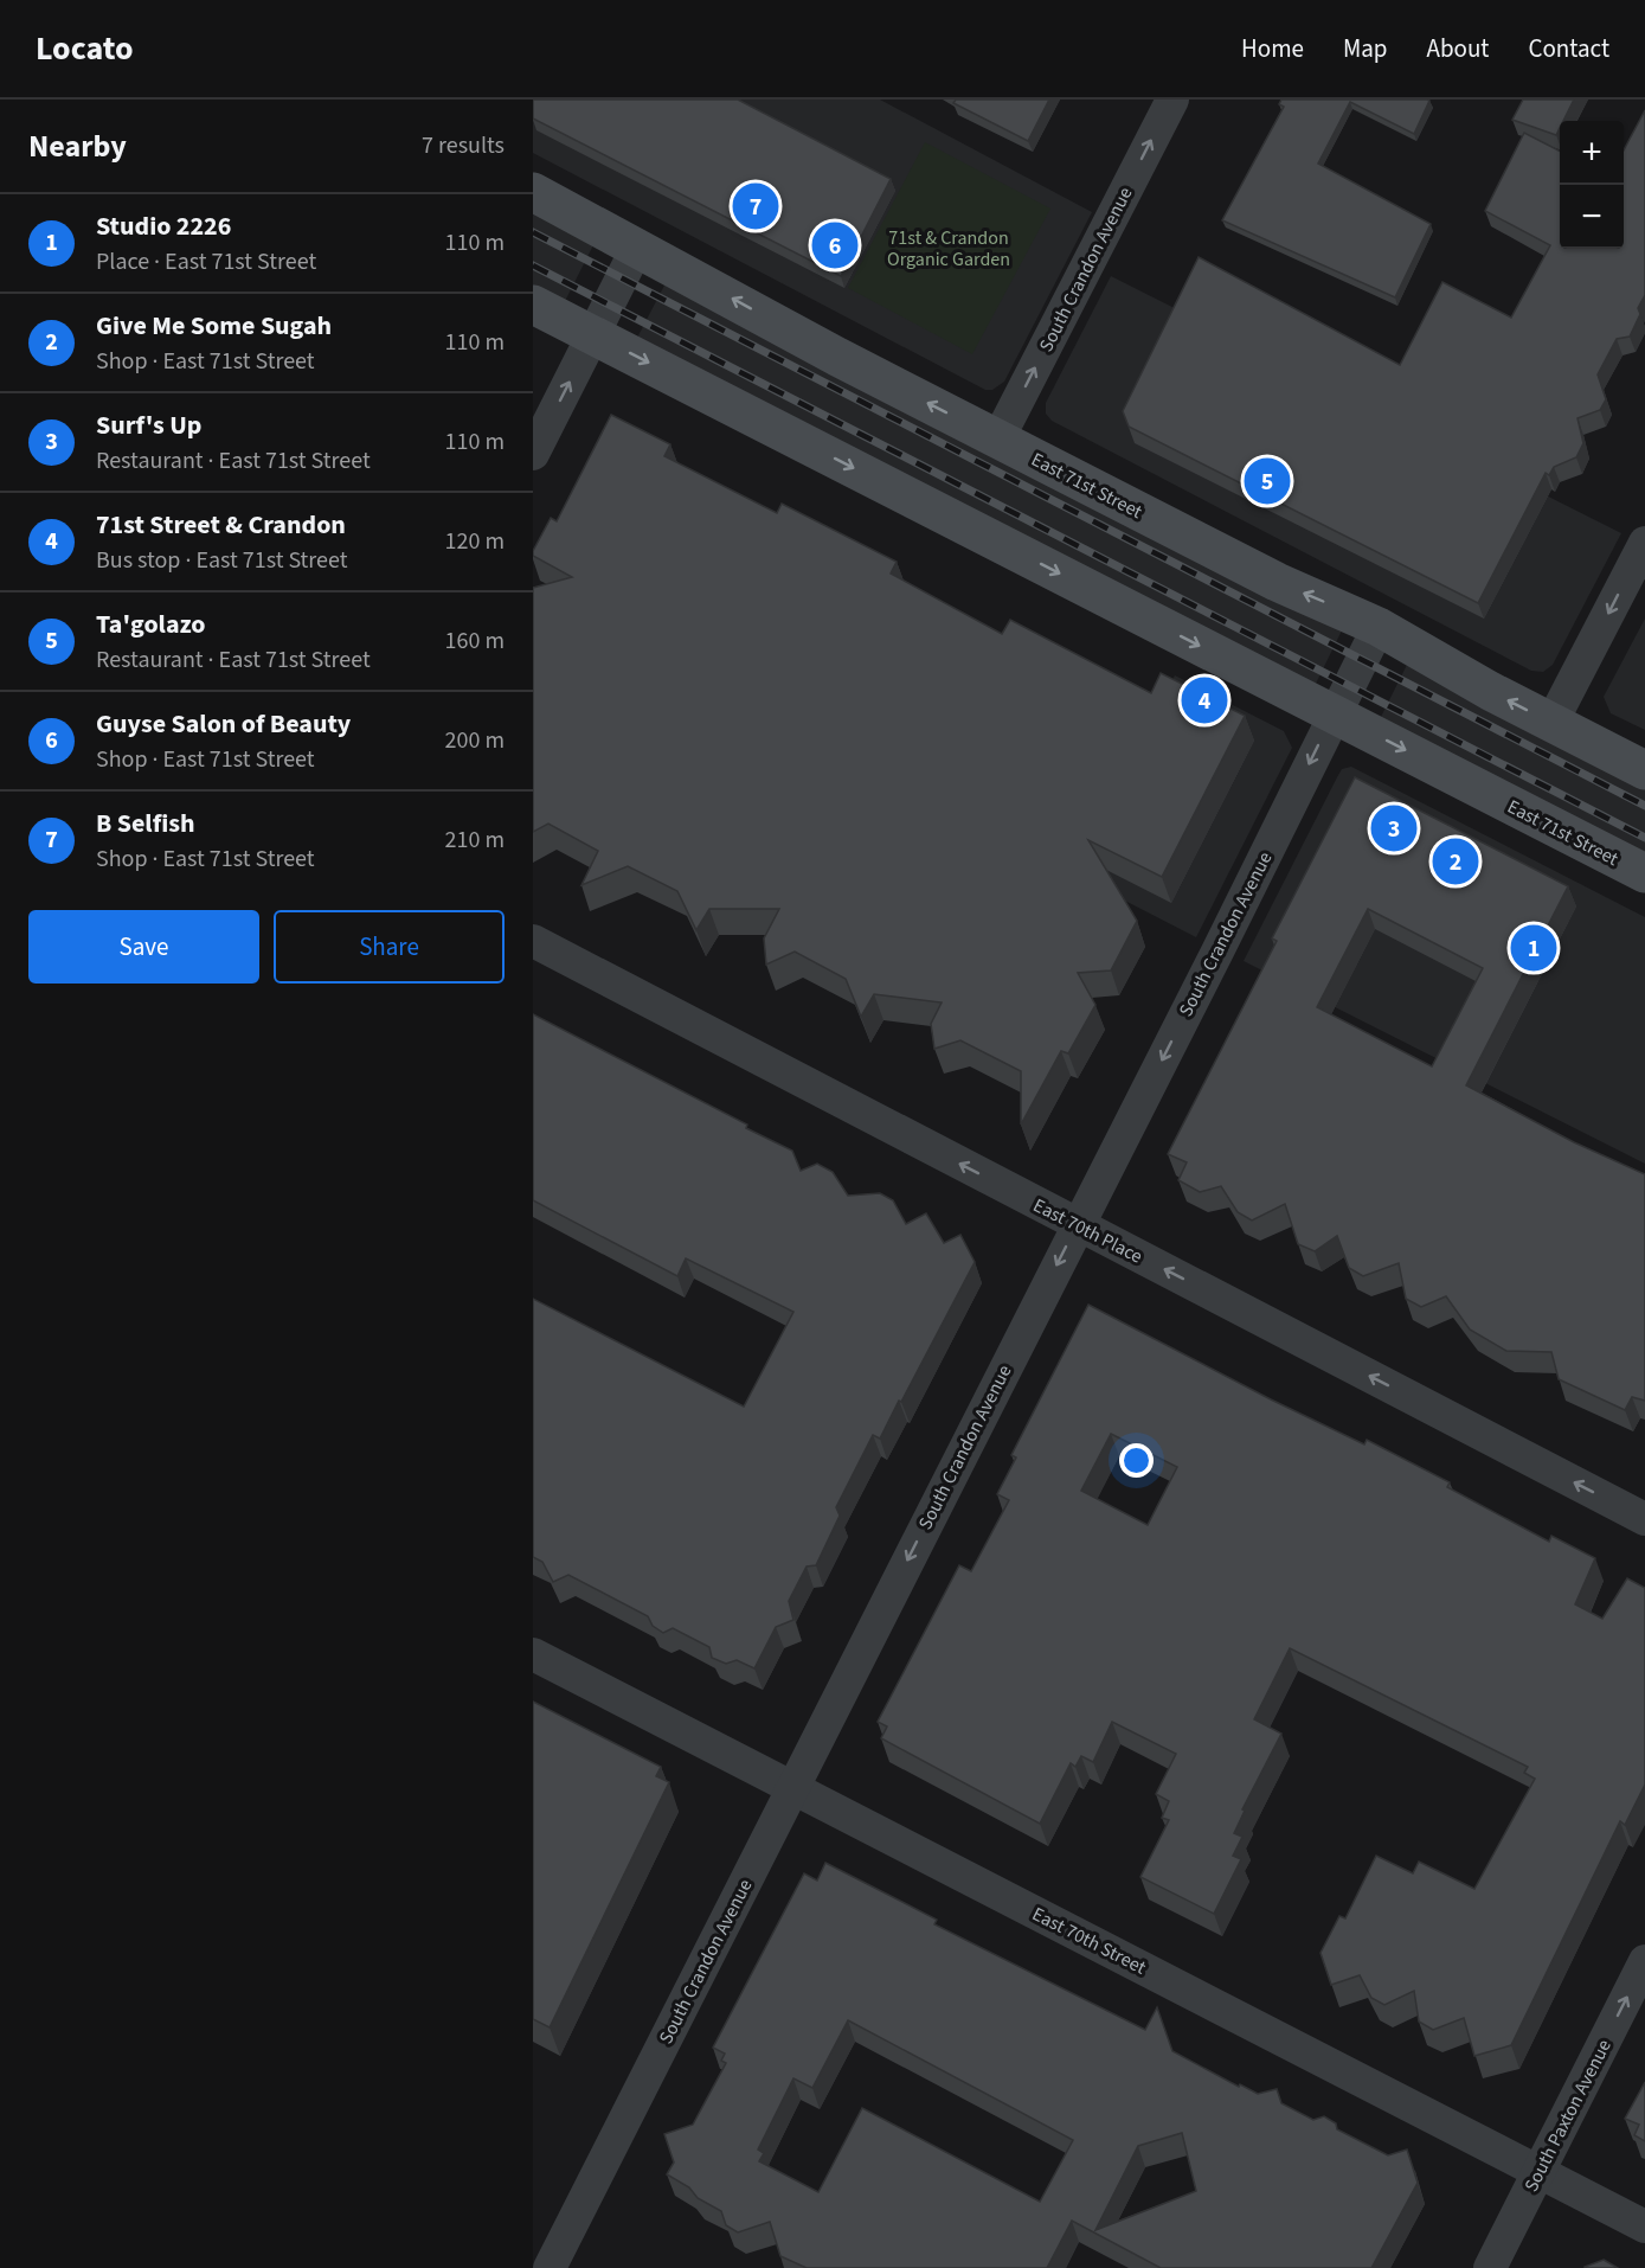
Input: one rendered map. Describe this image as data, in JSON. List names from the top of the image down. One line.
{"streets":{"main road":["East 71st Street"],"street":["South Crandon Avenue","East 70th Place","East 70th Street","South Paxton Avenue"]},"crossings":[["South Crandon Avenue","East 71st Street"],["South Crandon Avenue","East 70th Place"],["South Crandon Avenue","East 70th Street"],["East 70th Street","South Paxton Avenue"]],"one_way":["East 70th Place","South Paxton Avenue"],"parks":["71st & Crandon Organic Garden"],"page":{"header":"Locato","nav":["Home","Map","About","Contact"],"heading":["Nearby","7 results"],"map_buttons":["+","−"],"pins":["7","6","5","4","3","2","1"],"list":[{"mark":"1","name":"Studio 2226","note":"Place · East 71st Street","value":"110 m"},{"mark":"2","name":"Give Me Some Sugah","note":"Shop · East 71st Street","value":"110 m"},{"mark":"3","name":"Surf's Up","note":"Restaurant · East 71st Street","value":"110 m"},{"mark":"4","name":"71st Street & Crandon","note":"Bus stop · East 71st Street","value":"120 m"},{"mark":"5","name":"Ta'golazo","note":"Restaurant · East 71st Street","value":"160 m"},{"mark":"6","name":"Guyse Salon of Beauty","note":"Shop · East 71st Street","value":"200 m"},{"mark":"7","name":"B Selfish","note":"Shop · East 71st Street","value":"210 m"}],"buttons":["Save","Share"]}}
